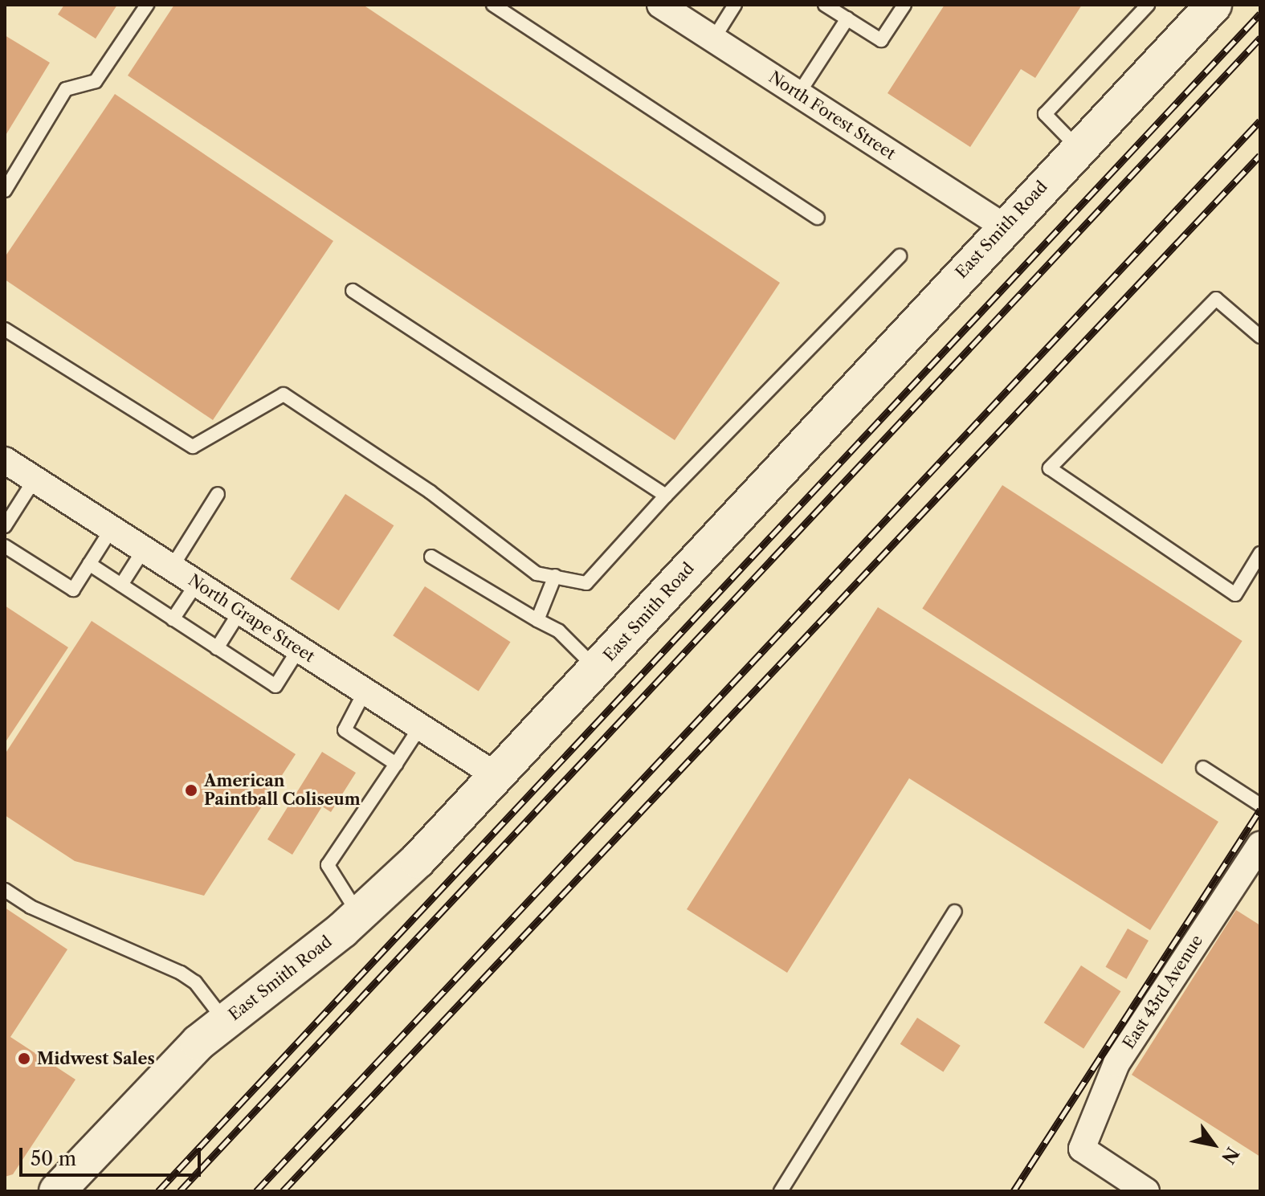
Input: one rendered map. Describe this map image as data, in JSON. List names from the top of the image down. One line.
{"streets":{"street":["North Forest Street","East Smith Road","North Grape Street","East 43rd Avenue"]},"crossings":[["North Forest Street","East Smith Road"],["East Smith Road","North Grape Street"]],"places":["American Paintball Coliseum","Midwest Sales"],"scale_bar":"50 m","north":"bottom right"}
